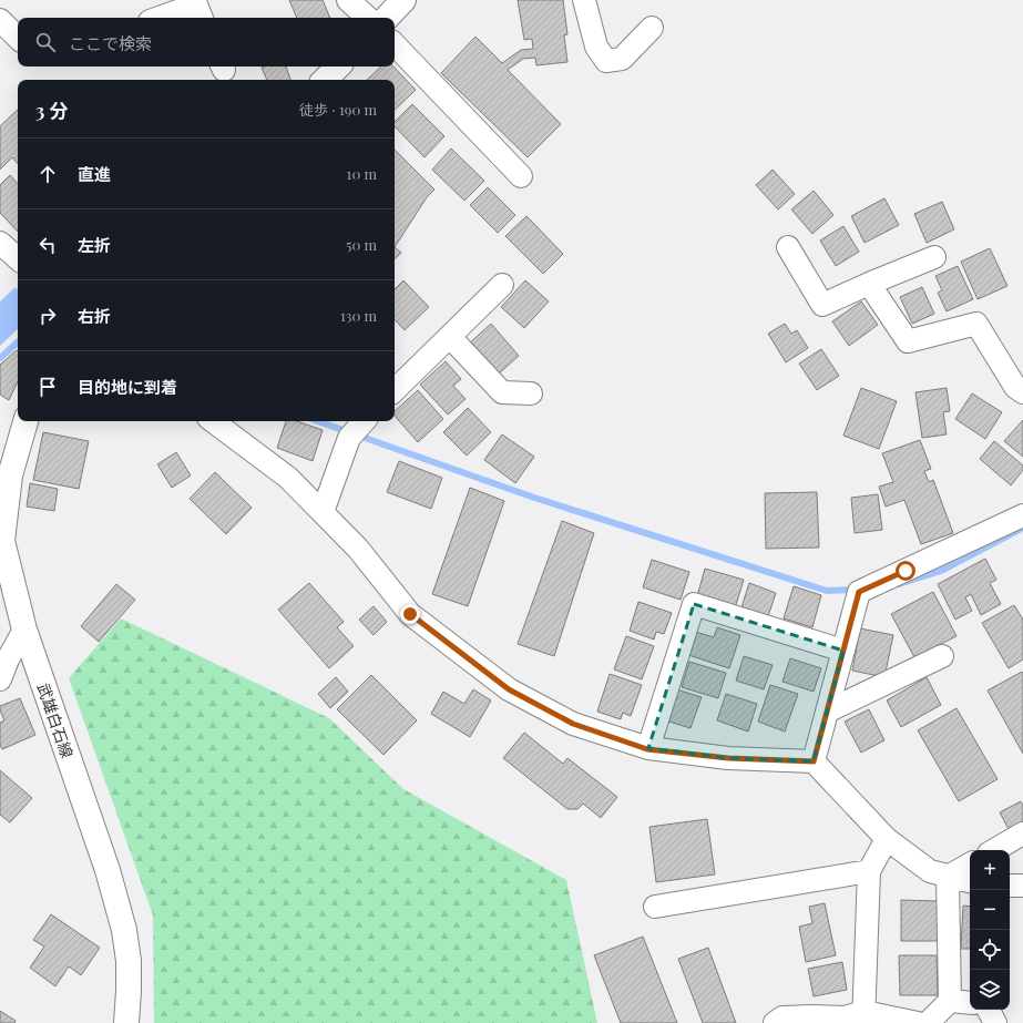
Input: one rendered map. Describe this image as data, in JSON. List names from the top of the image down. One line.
{"streets":{"main road":["武雄白石線"]},"page":{"search":"ここで検索","heading":["3 分","徒歩 · 190 m"],"list":[["直進","10 m"],["左折","50 m"],["右折","130 m"],"目的地に到着"],"map_buttons":["+","−"]}}
